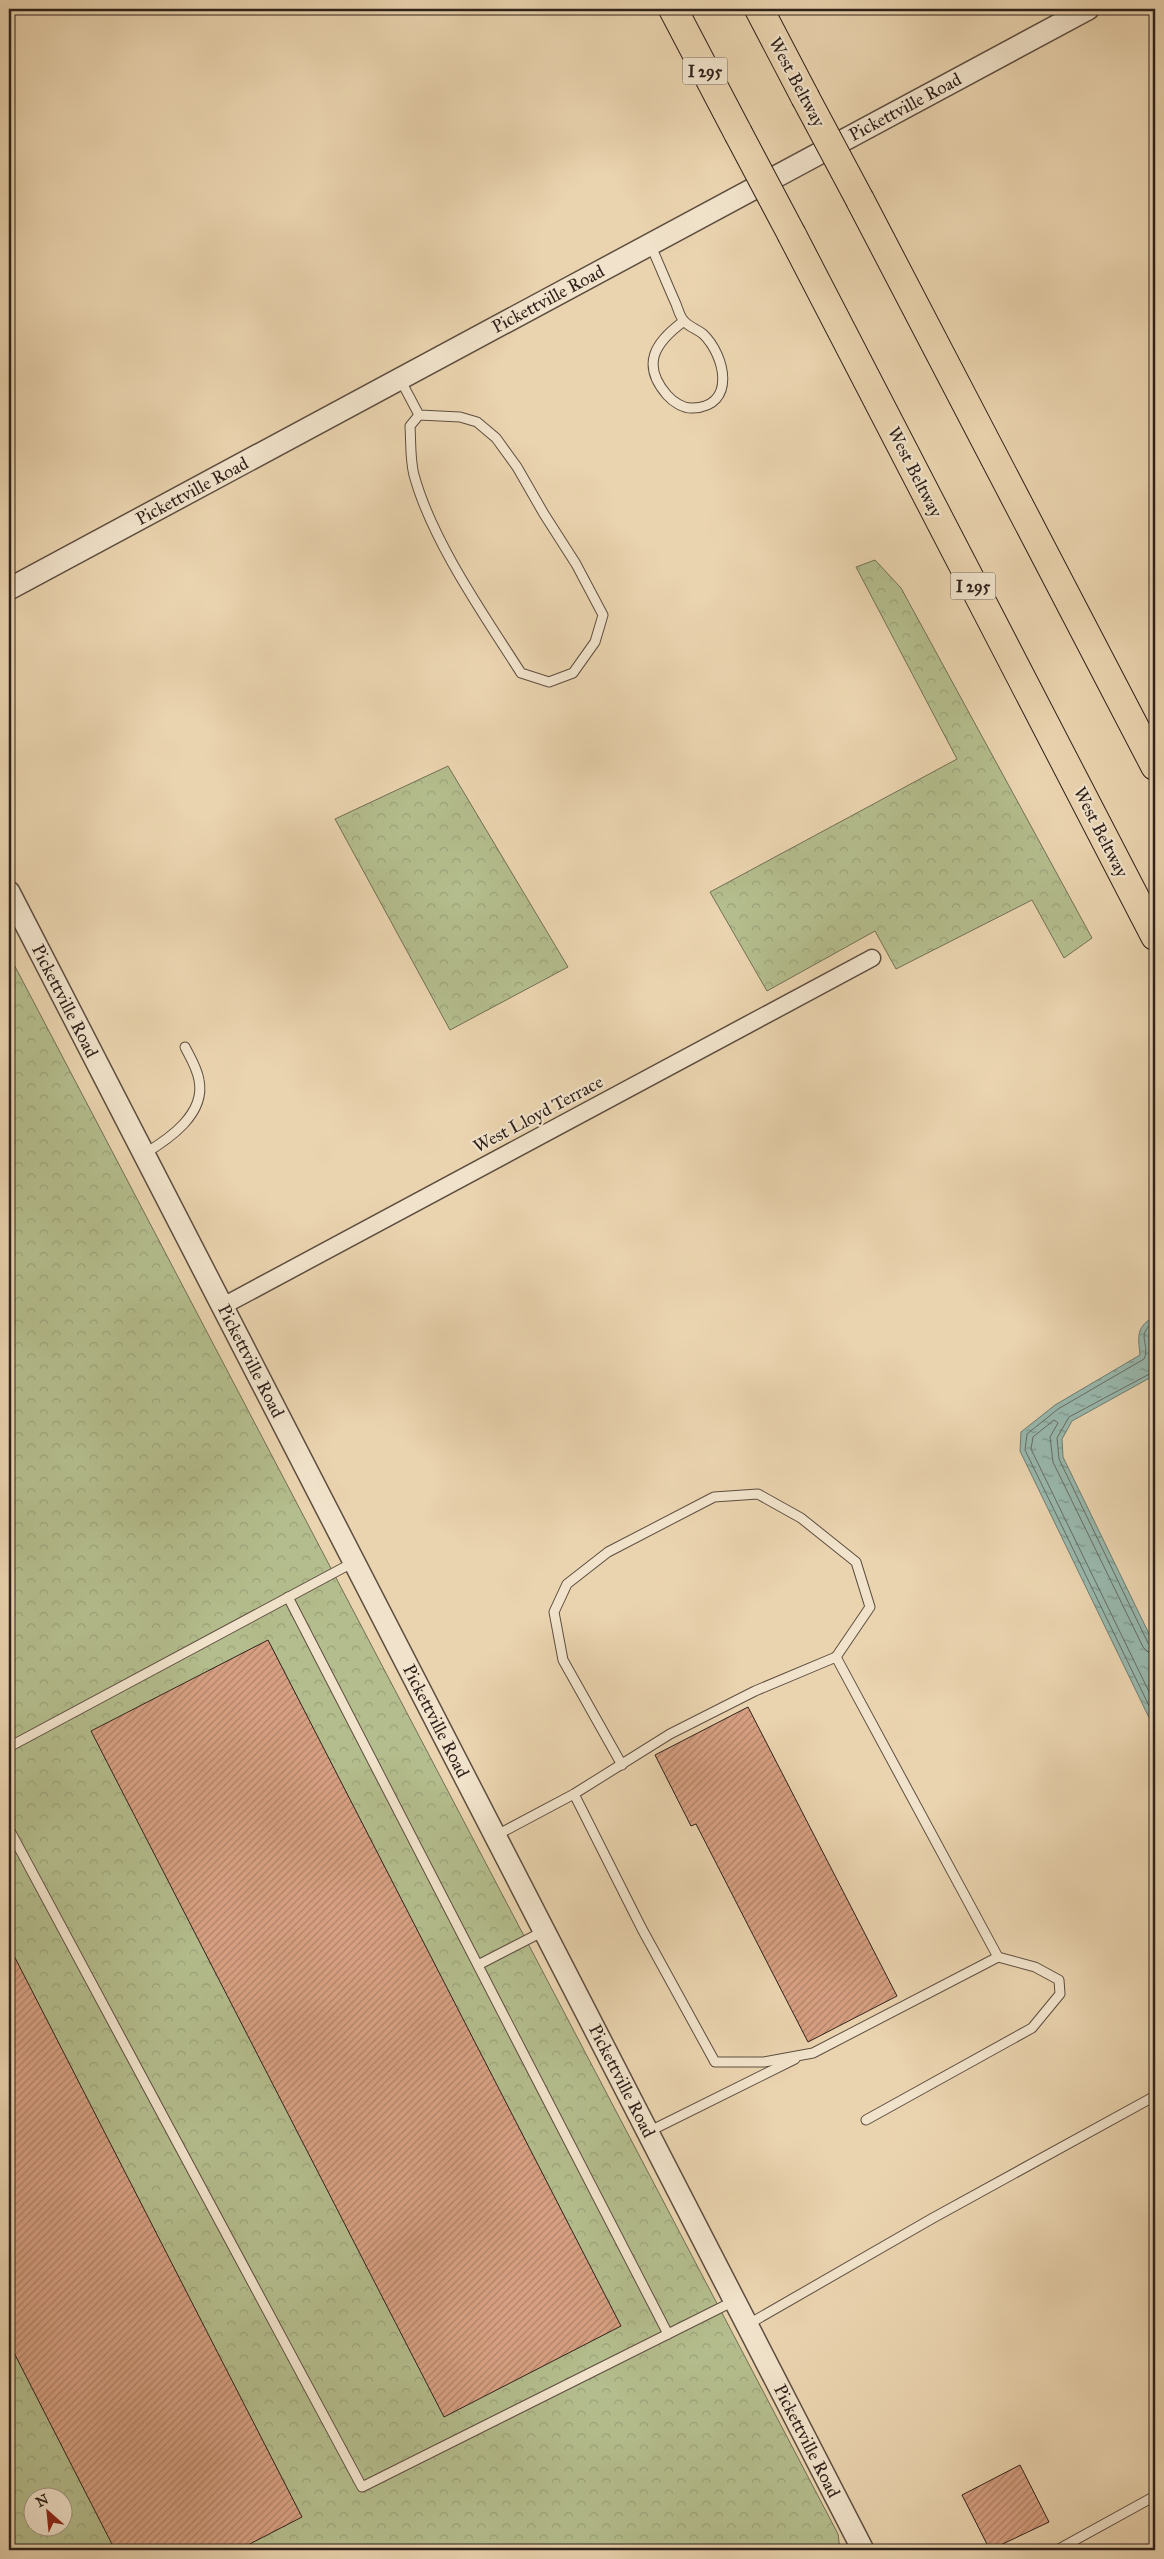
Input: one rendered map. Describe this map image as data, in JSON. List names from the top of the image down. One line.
{"streets":{"highway":["I 295","West Beltway"],"street":["Pickettville Road","West Lloyd Terrace"]},"crossings":[["Pickettville Road","West Lloyd Terrace"]],"north":"top left"}
